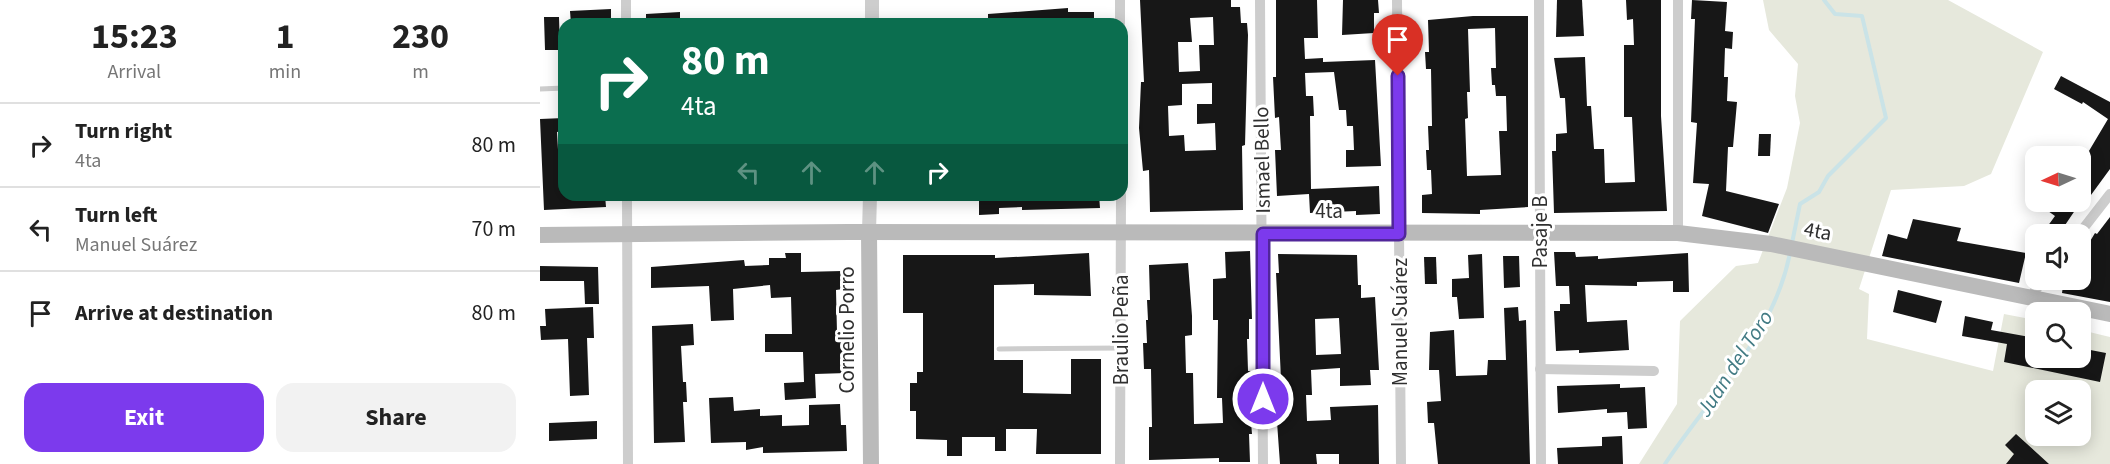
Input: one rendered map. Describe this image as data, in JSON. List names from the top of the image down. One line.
{"streets":{"main road":["4ta","Cornelio Porro"],"street":["Ismael Bello","Pasaje B","Manuel Suárez","Braulio Peña"]},"crossings":[["Ismael Bello","4ta"],["4ta","Pasaje B"],["4ta","Manuel Suárez"],["4ta","Cornelio Porro"],["4ta","Braulio Peña"]],"water":["Juan del Toro"],"north":"left","page":{"eta":["15:23","Arrival","1","min","230","m"],"turn":["80 m","4ta"],"list":[{"name":"Turn right","note":"4ta","value":"80 m"},{"name":"Turn left","note":"Manuel Suárez","value":"70 m"},{"name":"Arrive at destination","value":"80 m"}],"buttons":["Exit","Share"]}}
